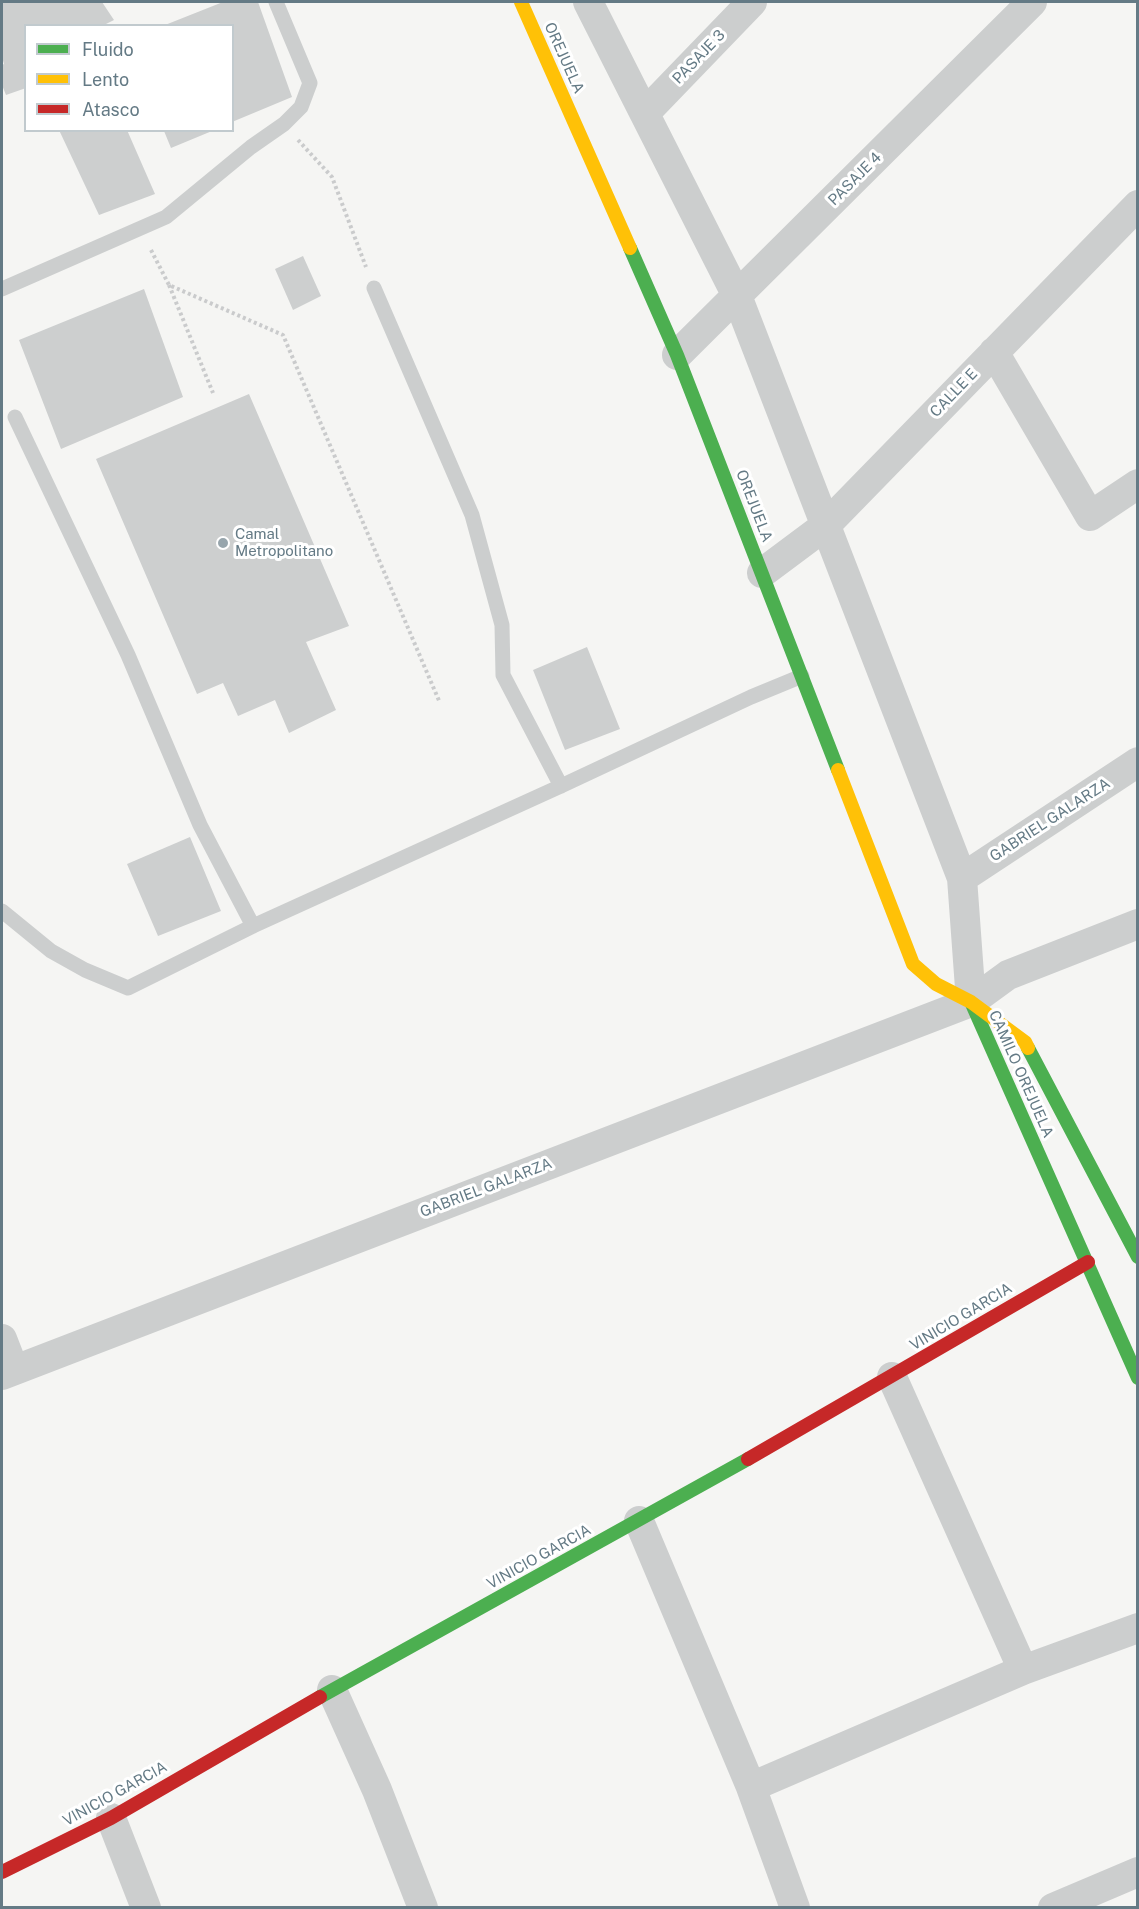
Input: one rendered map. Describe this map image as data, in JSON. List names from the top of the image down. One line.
{"streets":{"street":["PASAJE 3","OREJUELA","PASAJE 4","CALLE E","GABRIEL GALARZA","CAMILO OREJUELA","VINICIO GARCIA"]},"crossings":[["OREJUELA","PASAJE 4"],["OREJUELA","CALLE E"],["OREJUELA","GABRIEL GALARZA"],["OREJUELA","CAMILO OREJUELA"],["GABRIEL GALARZA","CAMILO OREJUELA"],["CAMILO OREJUELA","VINICIO GARCIA"]],"places":["Camal Metropolitano"],"legend":["Fluido","Lento","Atasco"]}
